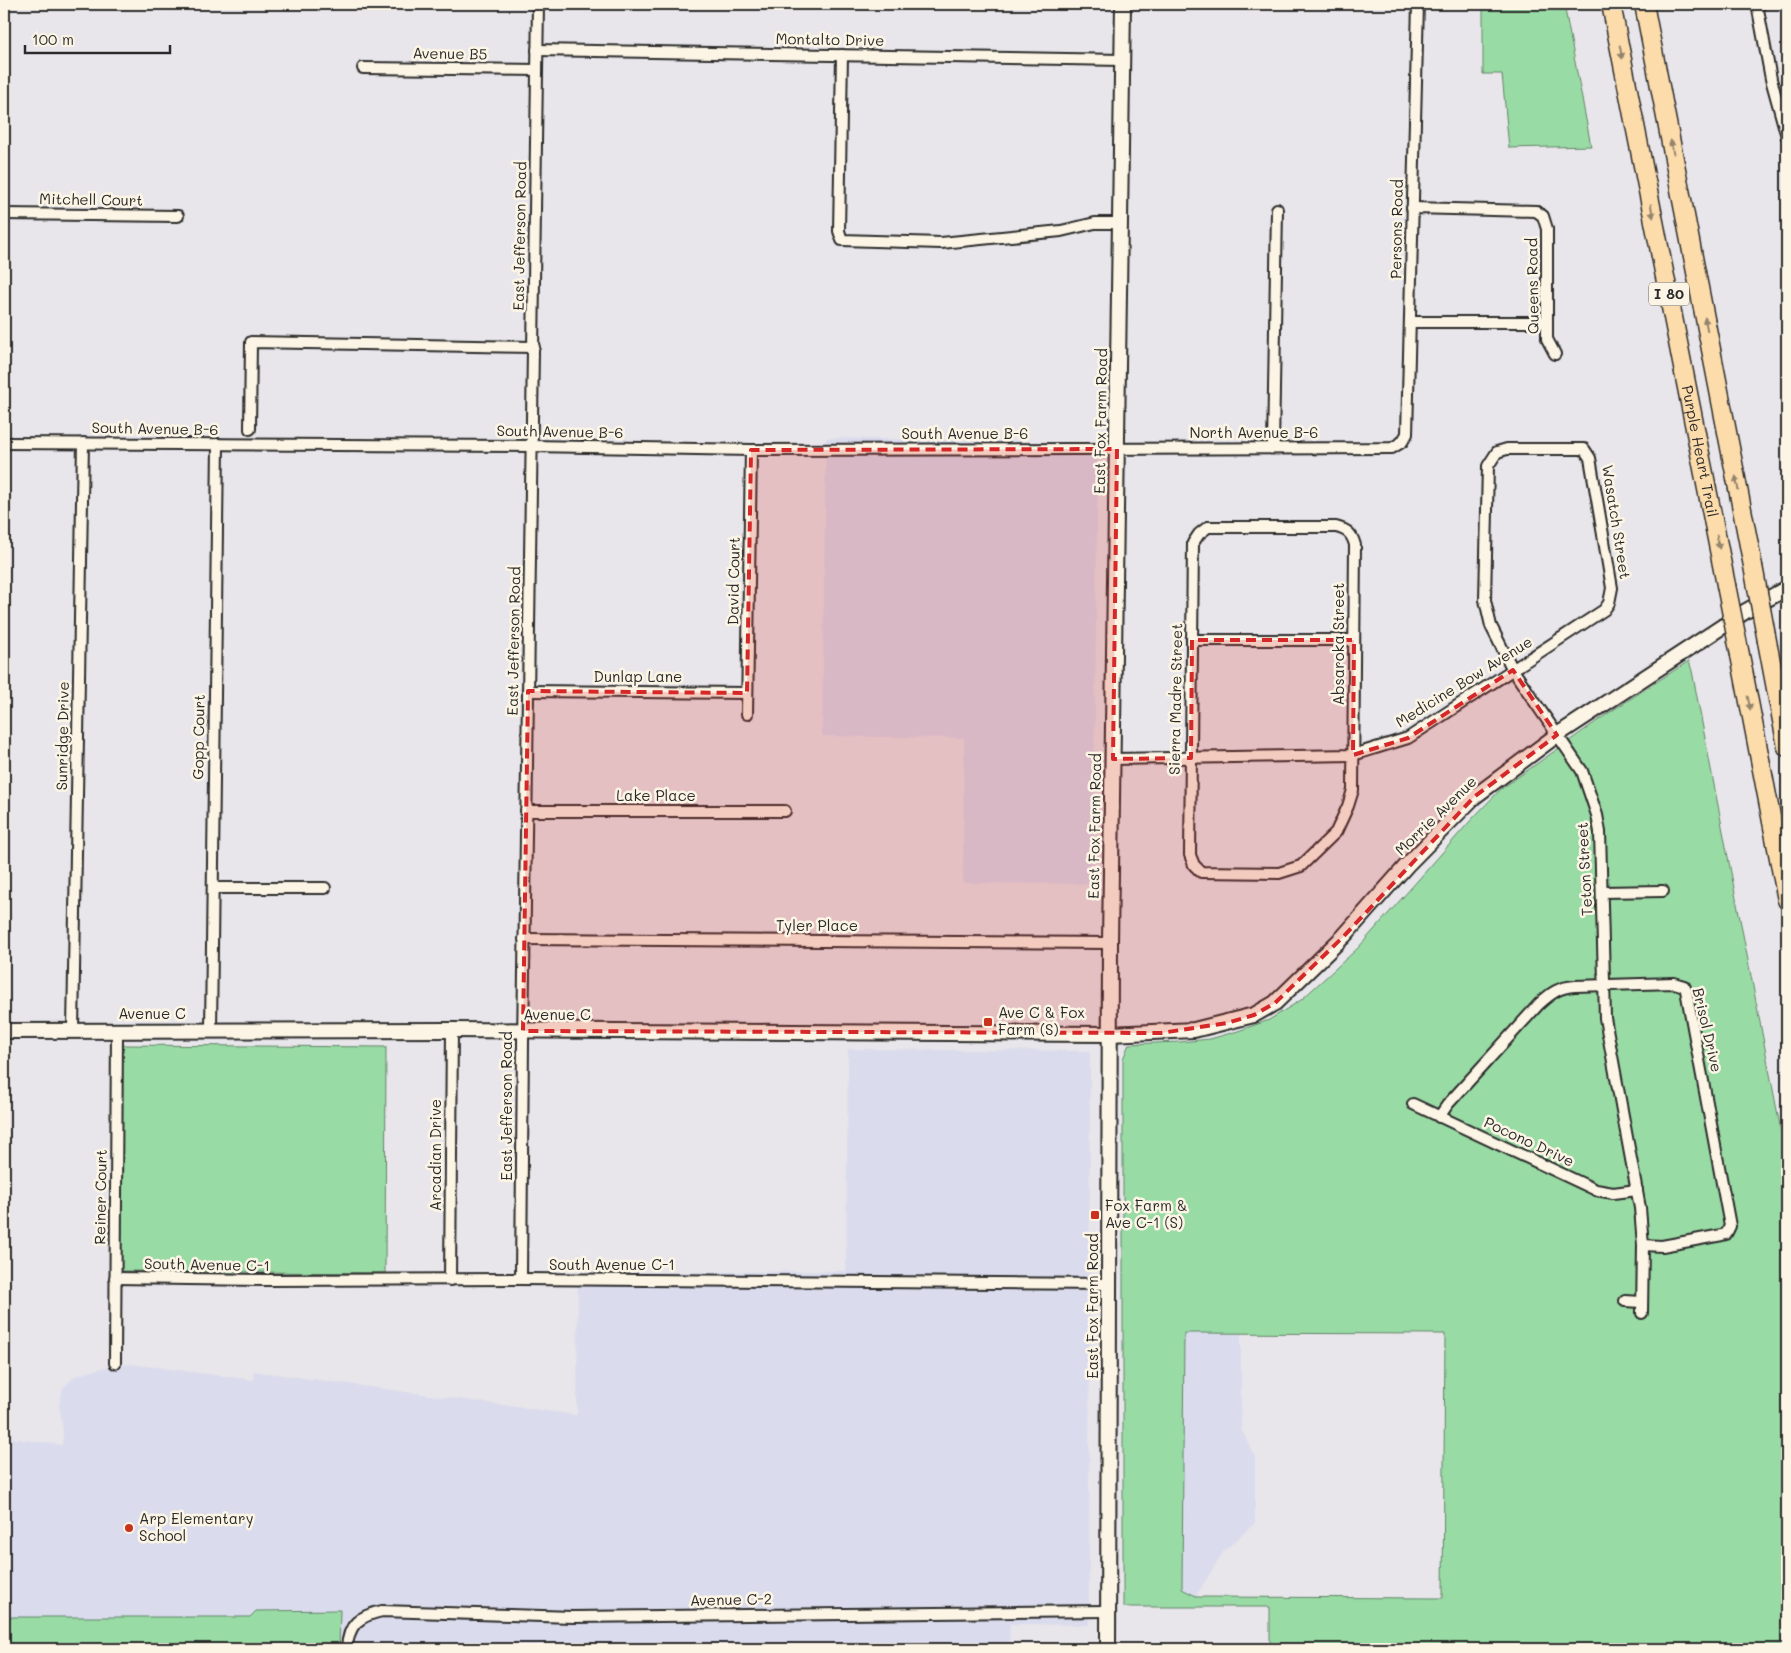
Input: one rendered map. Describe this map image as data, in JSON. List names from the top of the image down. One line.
{"streets":{"highway":["I 80","Purple Heart Trail"],"main road":["East Fox Farm Road","Morrie Avenue","Avenue C"],"street":["Montalto Drive","Avenue B5","Mitchell Court","Persons Road","East Jefferson Road","Queens Road","South Avenue B-6","North Avenue B-6","Wasatch Street","David Court","Absaroka Street","Dunlap Lane","Medicine Bow Avenue","Sierra Madre Street","Sunridge Drive","Gopp Court","Lake Place","Teton Street","Tyler Place","Brisol Drive","Pocono Drive","Arcadian Drive","Reiner Court","South Avenue C-1","Avenue C-2"]},"crossings":[["Montalto Drive","East Jefferson Road"],["Montalto Drive","East Fox Farm Road"],["Avenue B5","East Jefferson Road"],["Persons Road","Queens Road"],["Persons Road","North Avenue B-6"],["East Jefferson Road","South Avenue B-6"],["East Jefferson Road","Dunlap Lane"],["East Jefferson Road","Lake Place"],["East Jefferson Road","Tyler Place"],["East Jefferson Road","Avenue C"],["East Jefferson Road","South Avenue C-1"],["East Fox Farm Road","South Avenue B-6"],["East Fox Farm Road","North Avenue B-6"],["East Fox Farm Road","Medicine Bow Avenue"],["East Fox Farm Road","Morrie Avenue"],["East Fox Farm Road","Tyler Place"],["East Fox Farm Road","Avenue C"],["East Fox Farm Road","South Avenue C-1"],["East Fox Farm Road","Avenue C-2"],["South Avenue B-6","North Avenue B-6"],["South Avenue B-6","David Court"],["South Avenue B-6","Sunridge Drive"],["South Avenue B-6","Gopp Court"],["Wasatch Street","Medicine Bow Avenue"],["Wasatch Street","Teton Street"],["David Court","Dunlap Lane"],["Absaroka Street","Medicine Bow Avenue"],["Absaroka Street","Sierra Madre Street"],["Medicine Bow Avenue","Sierra Madre Street"],["Medicine Bow Avenue","Teton Street"],["Sunridge Drive","Avenue C"],["Gopp Court","Avenue C"],["Morrie Avenue","Teton Street"],["Morrie Avenue","Avenue C"],["Teton Street","Brisol Drive"],["Teton Street","Pocono Drive"],["Avenue C","Arcadian Drive"],["Avenue C","Reiner Court"],["Brisol Drive","Pocono Drive"],["Arcadian Drive","South Avenue C-1"],["Reiner Court","South Avenue C-1"]],"places":{"transit":["Ave C & Fox Farm (S)","Fox Farm & Ave C-1 (S)"],"other":["Arp Elementary School"]},"scale_bar":"100 m"}
